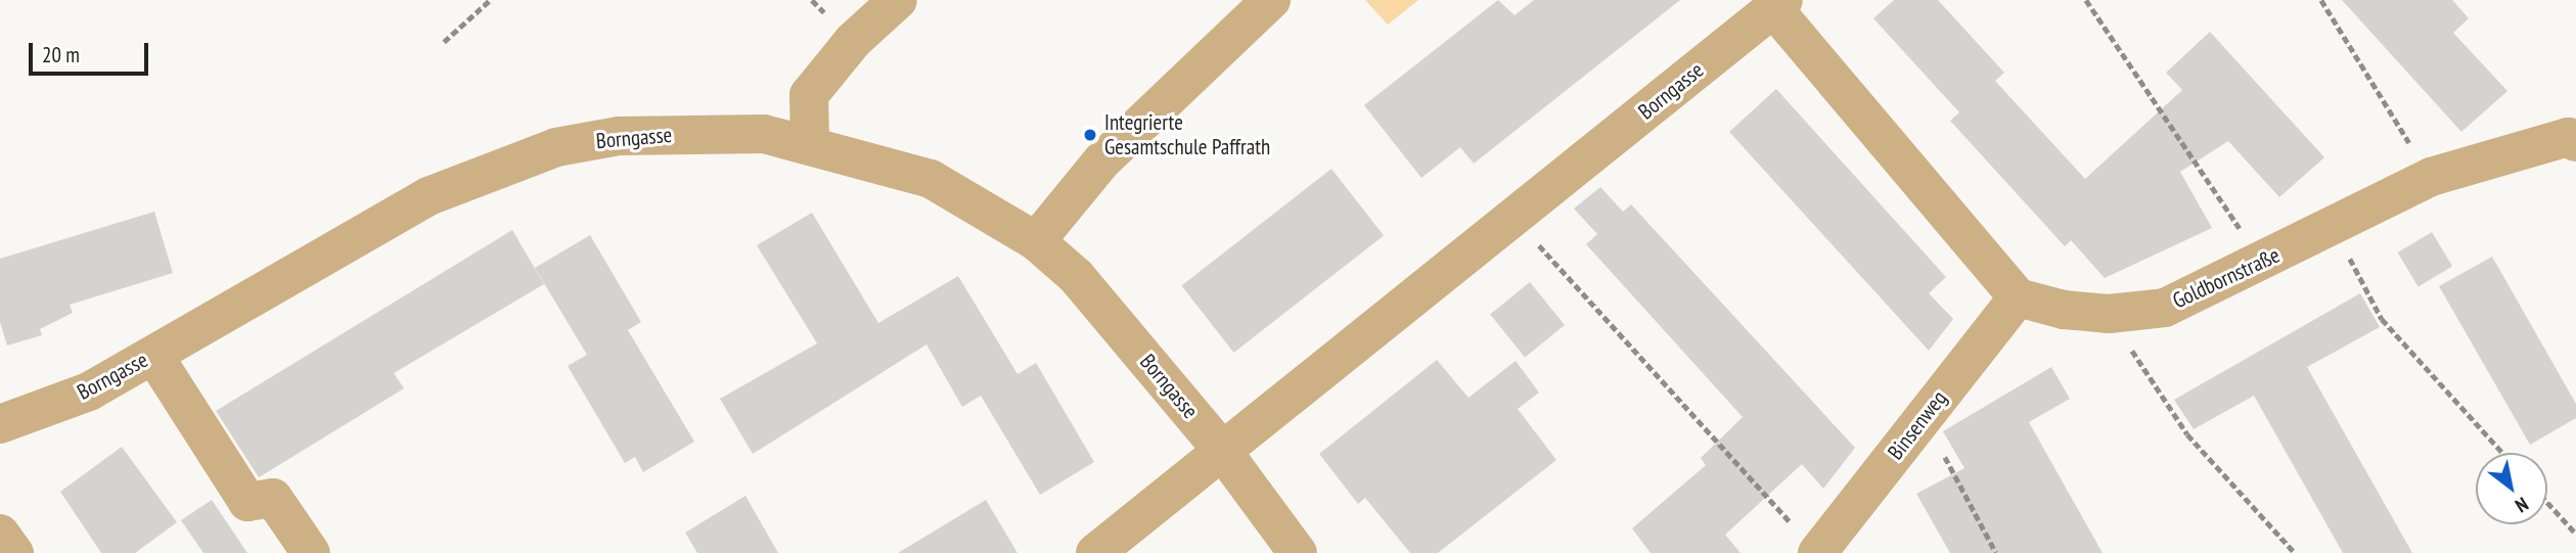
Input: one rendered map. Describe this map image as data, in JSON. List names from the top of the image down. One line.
{"streets":{"street":["Borngasse","Goldbornstraße","Binsenweg"]},"crossings":[["Goldbornstraße","Binsenweg"]],"places":["Integrierte Gesamtschule Paffrath"],"scale_bar":"20 m","north":"bottom right"}
